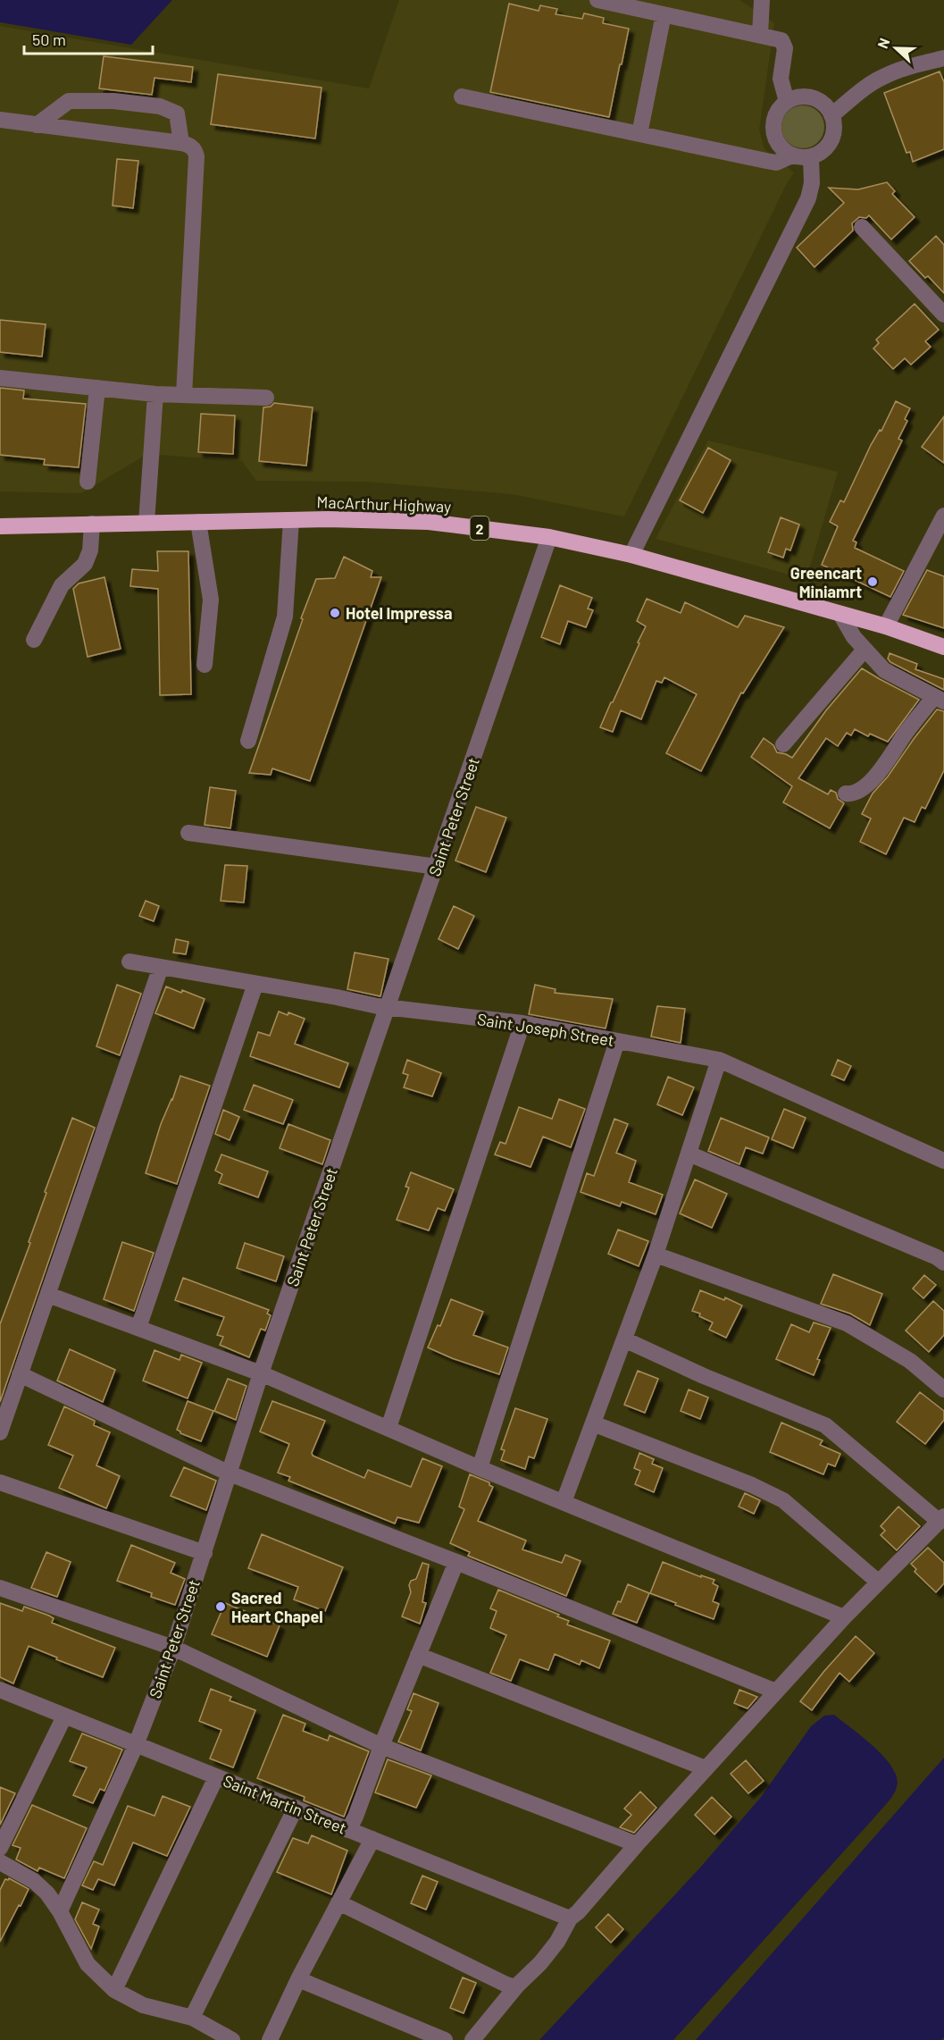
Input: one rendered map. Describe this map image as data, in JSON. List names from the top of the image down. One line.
{"streets":{"highway":["MacArthur Highway","2"],"street":["Saint Peter Street","Saint Joseph Street","Saint Martin Street"]},"crossings":[["MacArthur Highway","Saint Peter Street"],["Saint Peter Street","Saint Joseph Street"],["Saint Peter Street","Saint Martin Street"]],"places":["Greencart Miniamrt","Hotel Impressa","Sacred Heart Chapel"],"scale_bar":"50 m","north":"left"}
